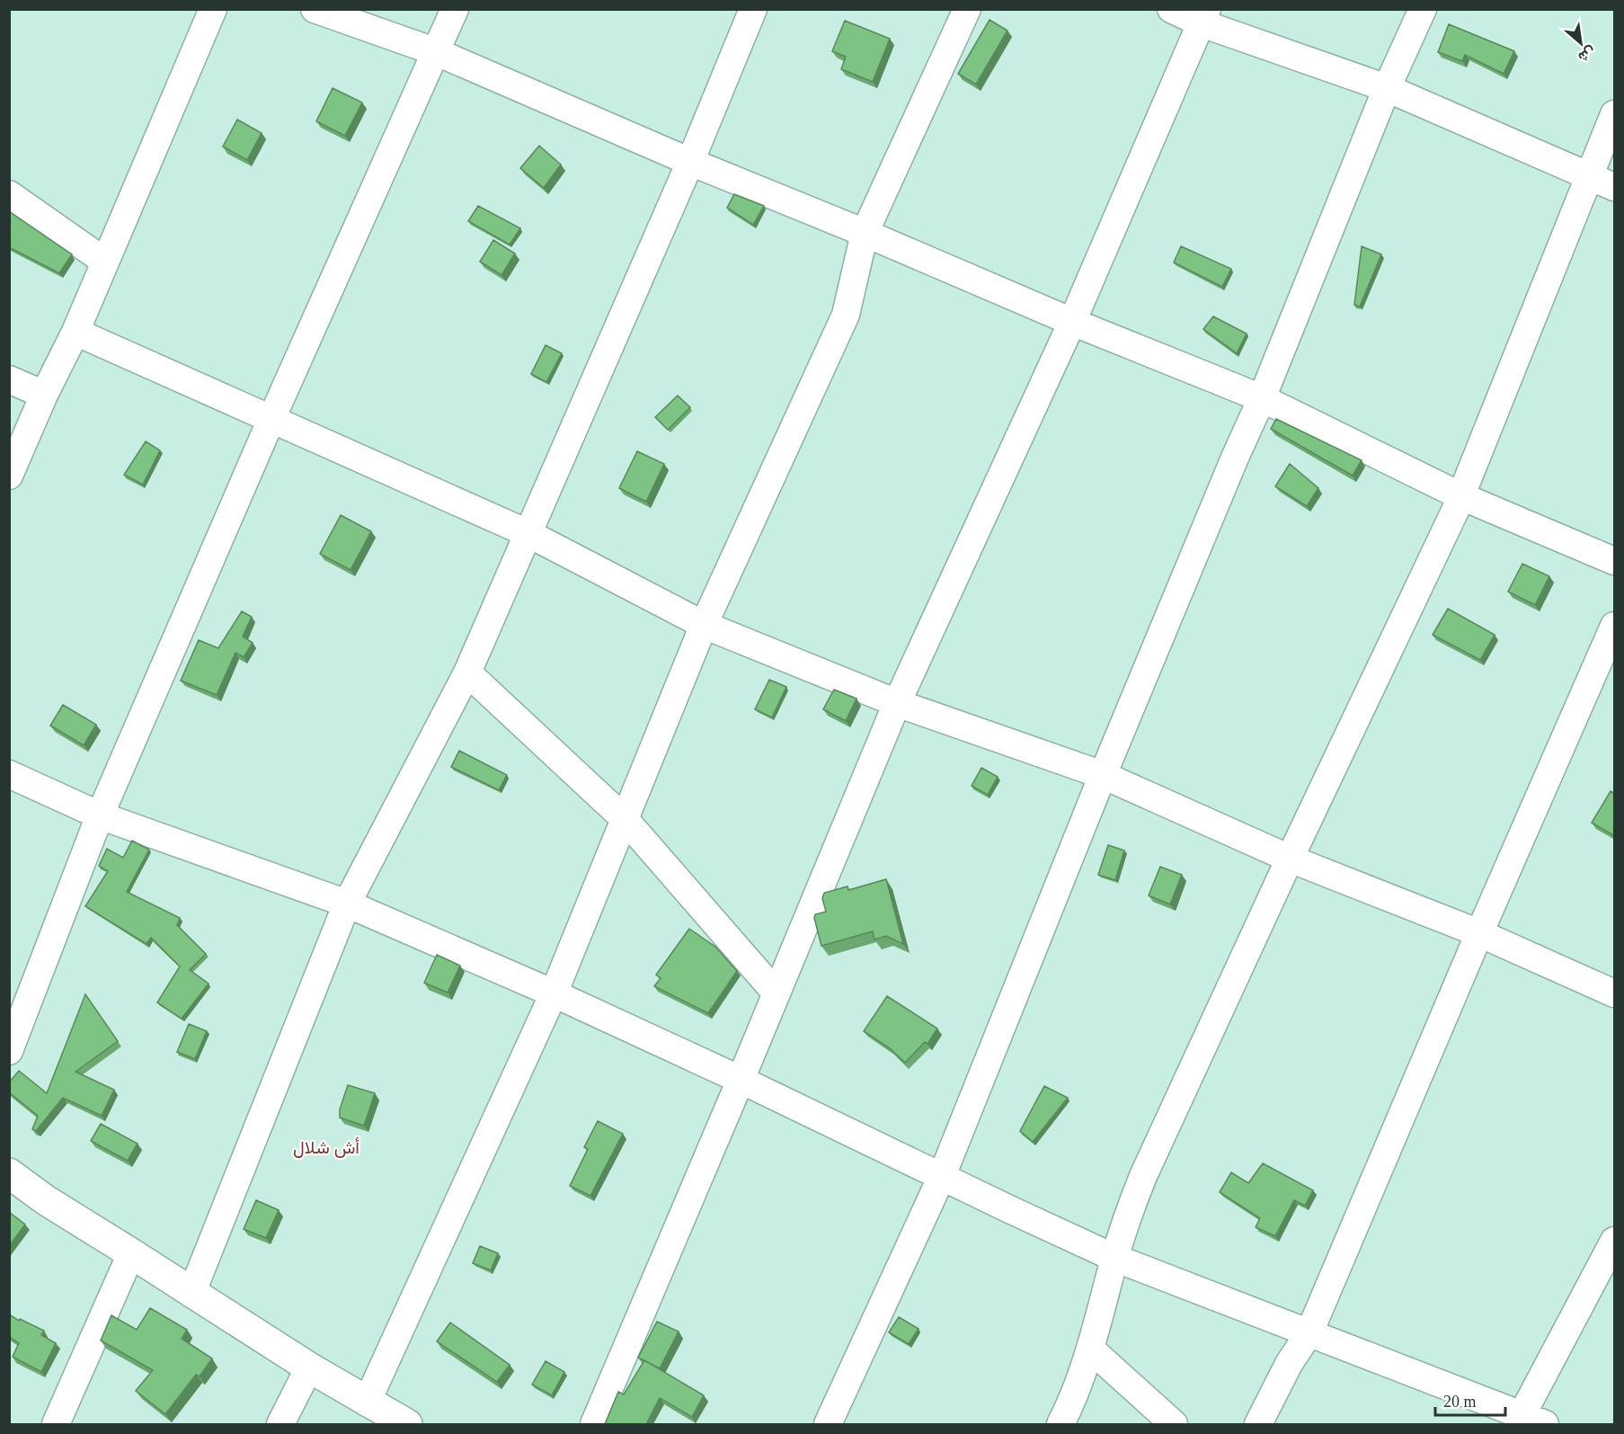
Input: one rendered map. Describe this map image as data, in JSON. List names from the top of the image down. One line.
{"districts":["أش شلال"],"scale_bar":"20 m","north":"bottom right"}
